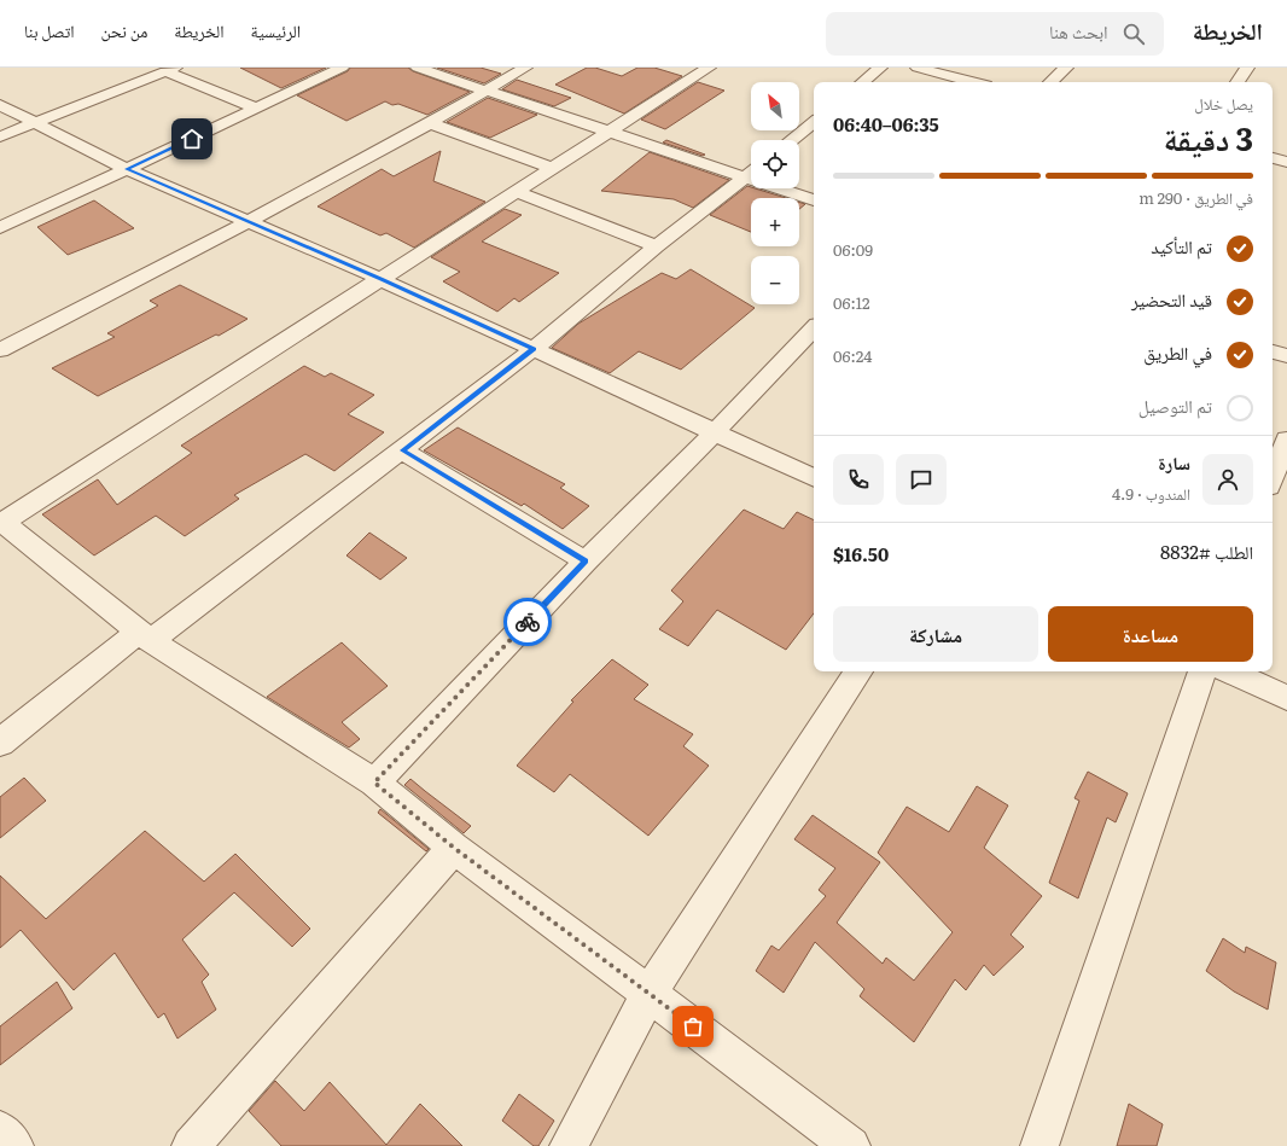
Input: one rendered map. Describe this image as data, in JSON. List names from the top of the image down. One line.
{"north":"top left","page":{"header":"الخريطة","search":"ابحث هنا","nav":["الرئيسية","الخريطة","من نحن","اتصل بنا"],"map_buttons":["+","−"],"heading":["3 دقيقة","يصل خلال","06:35–06:40"],"panel":["سارة","المندوب · 4.9","الطلب #8832","$16.50"],"bar":"في الطريق · 290 m","list":[["تم التأكيد","06:09"],["قيد التحضير","06:12"],["في الطريق","06:24"],"تم التوصيل"],"buttons":["مساعدة","مشاركة"]}}
